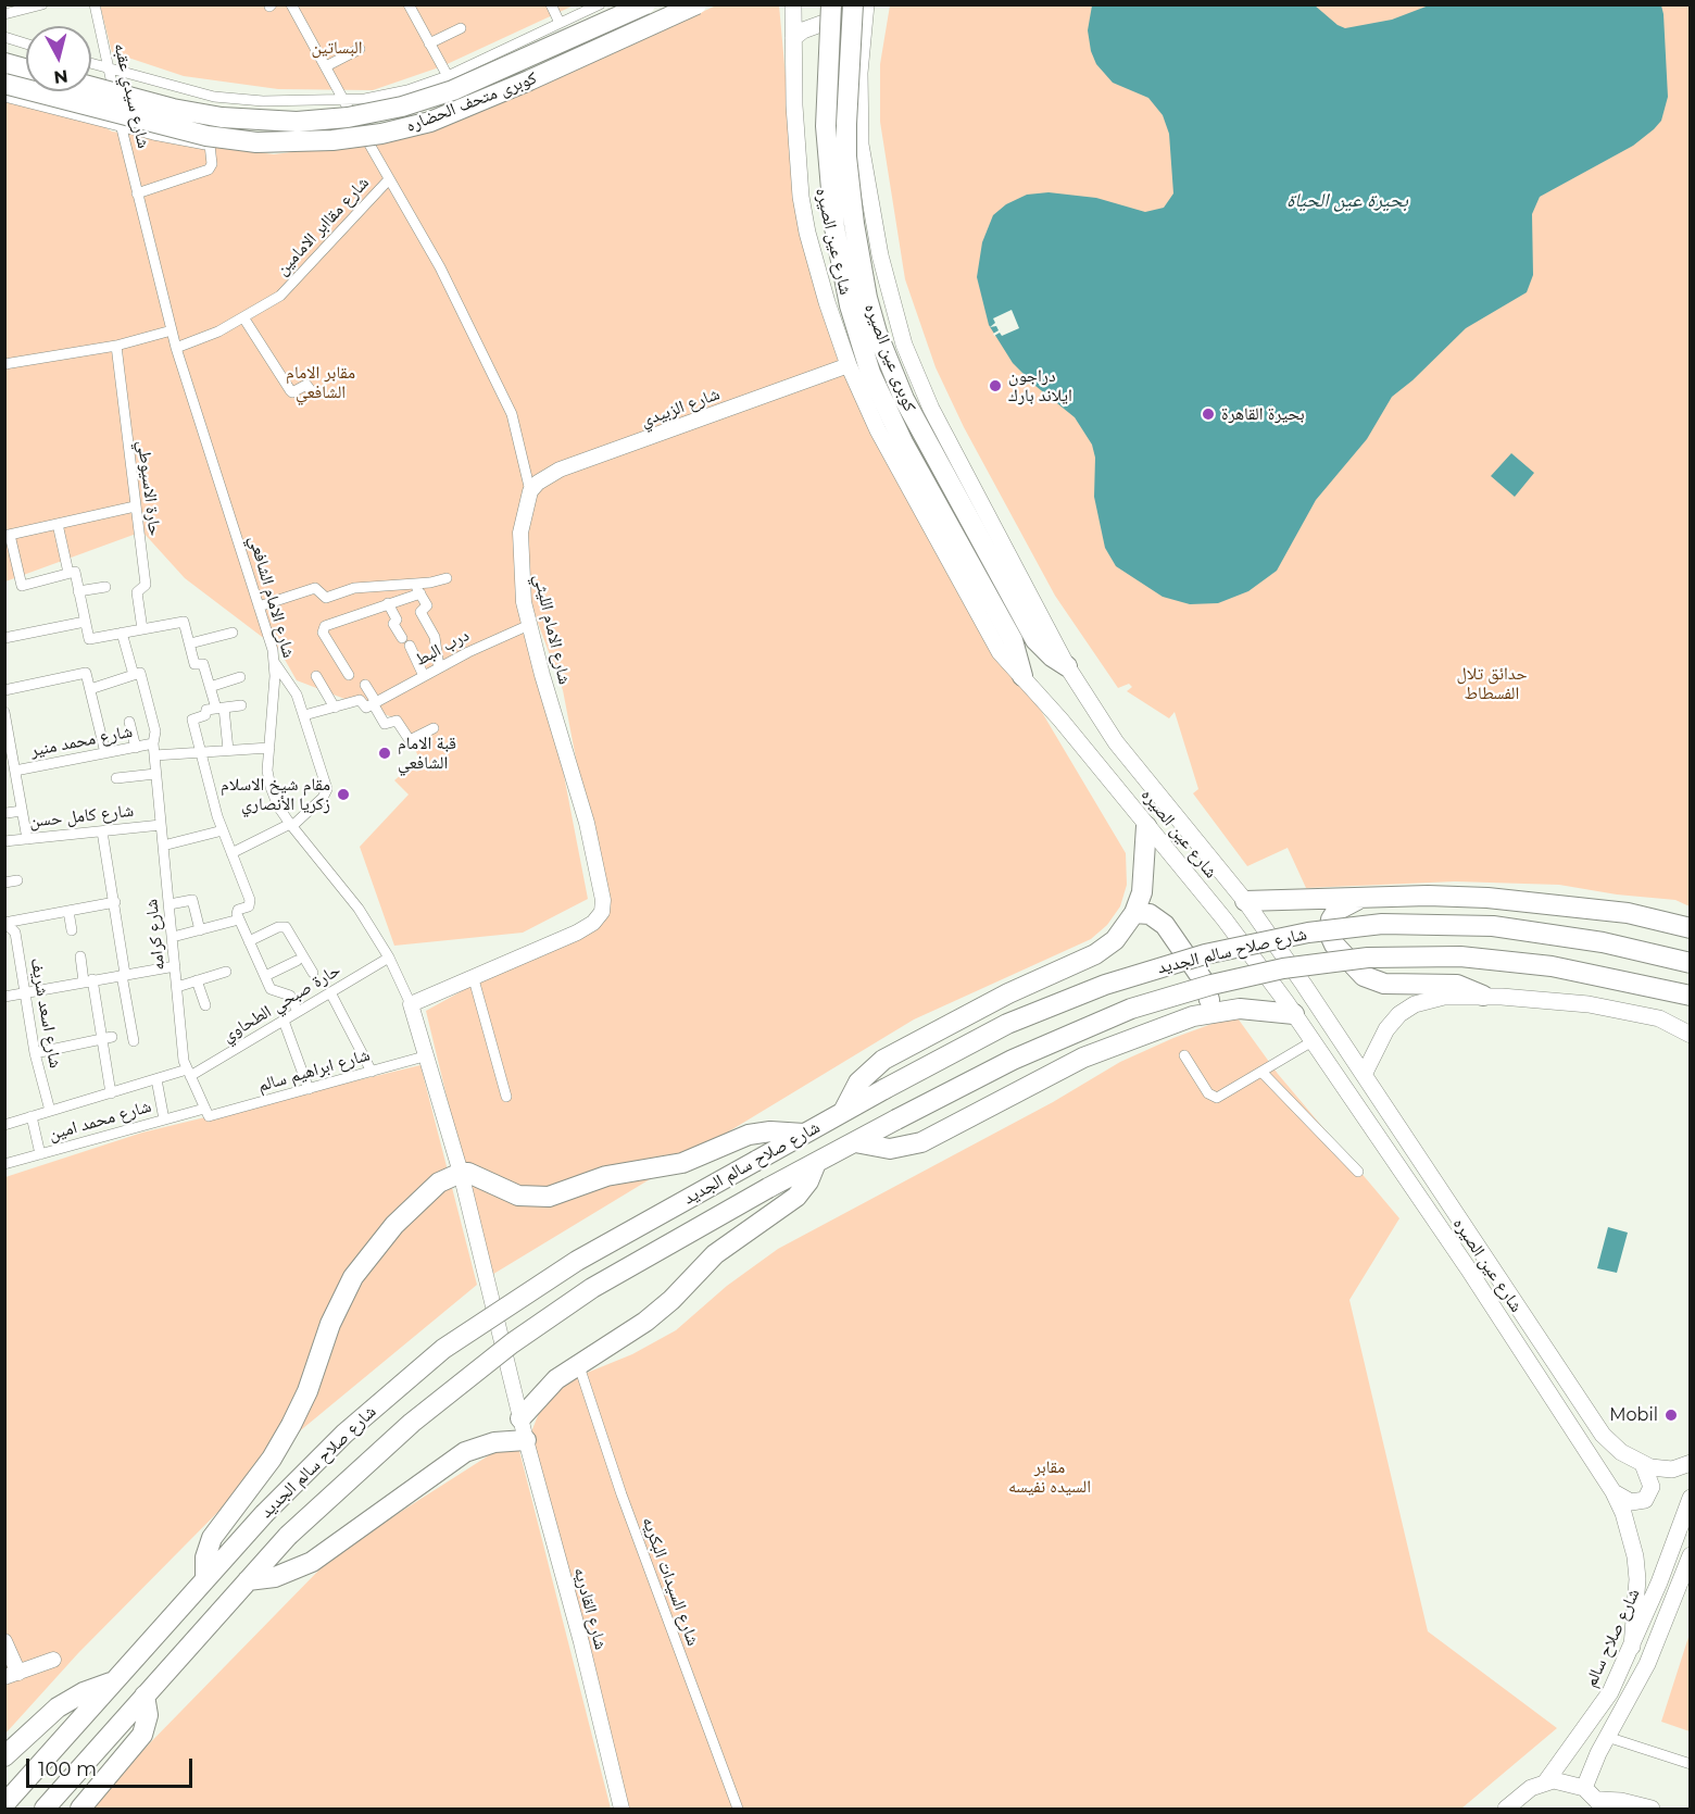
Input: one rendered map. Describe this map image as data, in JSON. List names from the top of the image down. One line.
{"streets":{"highway":["كوبرى متحف الحضاره","كوبرى عين الصيره","شارع صلاح سالم الجديد"],"main road":["شارع عين الصيره","شارع صلاح سالم"],"street":["شارع سيدي عقبه","شارع مقاابر الامامين","شارع الزبيدي","حارة الاسيوطي","شارع الامام الشافعي","شارع الامام الليثي","درب البط","شارع محمد منير","شارع كامل حسن","شارع كرامه","حارة صبحي الطحاوي","شارع اسعد شريف","شارع ابراهيم سالم","شارع محمد امين","شارع السيدات البكريه","شارع القادريه"]},"crossings":[["شارع سيدي عقبه","شارع الامام الشافعي"],["شارع مقاابر الامامين","شارع الامام الشافعي"],["شارع مقاابر الامامين","شارع الامام الليثي"],["شارع عين الصيره","كوبرى عين الصيره"],["شارع عين الصيره","شارع الزبيدي"],["شارع عين الصيره","شارع صلاح سالم"],["شارع الزبيدي","شارع الامام الليثي"],["شارع الامام الشافعي","شارع الامام الليثي"],["شارع الامام الشافعي","شارع محمد منير"],["شارع الامام الشافعي","حارة صبحي الطحاوي"],["شارع الامام الشافعي","شارع ابراهيم سالم"],["شارع الامام الشافعي","شارع القادريه"],["شارع الامام الليثي","درب البط"],["شارع محمد منير","شارع كرامه"],["شارع كامل حسن","شارع كرامه"],["شارع كرامه","حارة صبحي الطحاوي"],["شارع كرامه","شارع ابراهيم سالم"],["شارع كرامه","شارع محمد امين"],["حارة صبحي الطحاوي","شارع اسعد شريف"],["شارع ابراهيم سالم","شارع محمد امين"]],"water":["بحيرة عين الحياة"],"parks":["البساتين","مقابر الامام الشافعي","حدائق تلال الفسطاط","مقابر السيده نفيسه"],"places":["دراجون ايلاند بارك","بحيرة القاهرة","قبة الامام الشافعي","مقام شيخ الاسلام زكريا الأنصاري","Mobil"],"scale_bar":"100 m","north":"bottom"}
